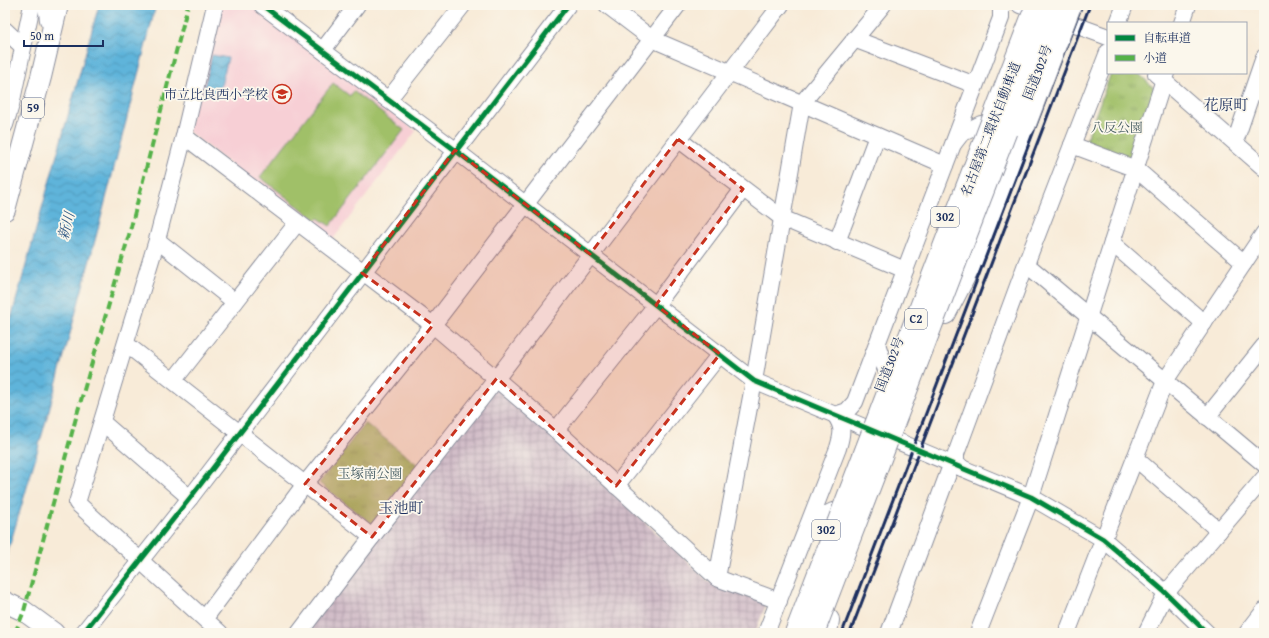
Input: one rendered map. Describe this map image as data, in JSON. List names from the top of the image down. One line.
{"streets":{"highway":["国道302号","名古屋第二環状自動車道","302","C2"],"main road":["59"]},"crossings":[["国道302号","名古屋第二環状自動車道"]],"districts":["花原町","玉池町"],"water":["新川"],"parks":["八反公園","玉塚南公園"],"places":{"school or university":["市立比良西小学校"]},"legend":["自転車道","小道"],"scale_bar":"50 m"}
